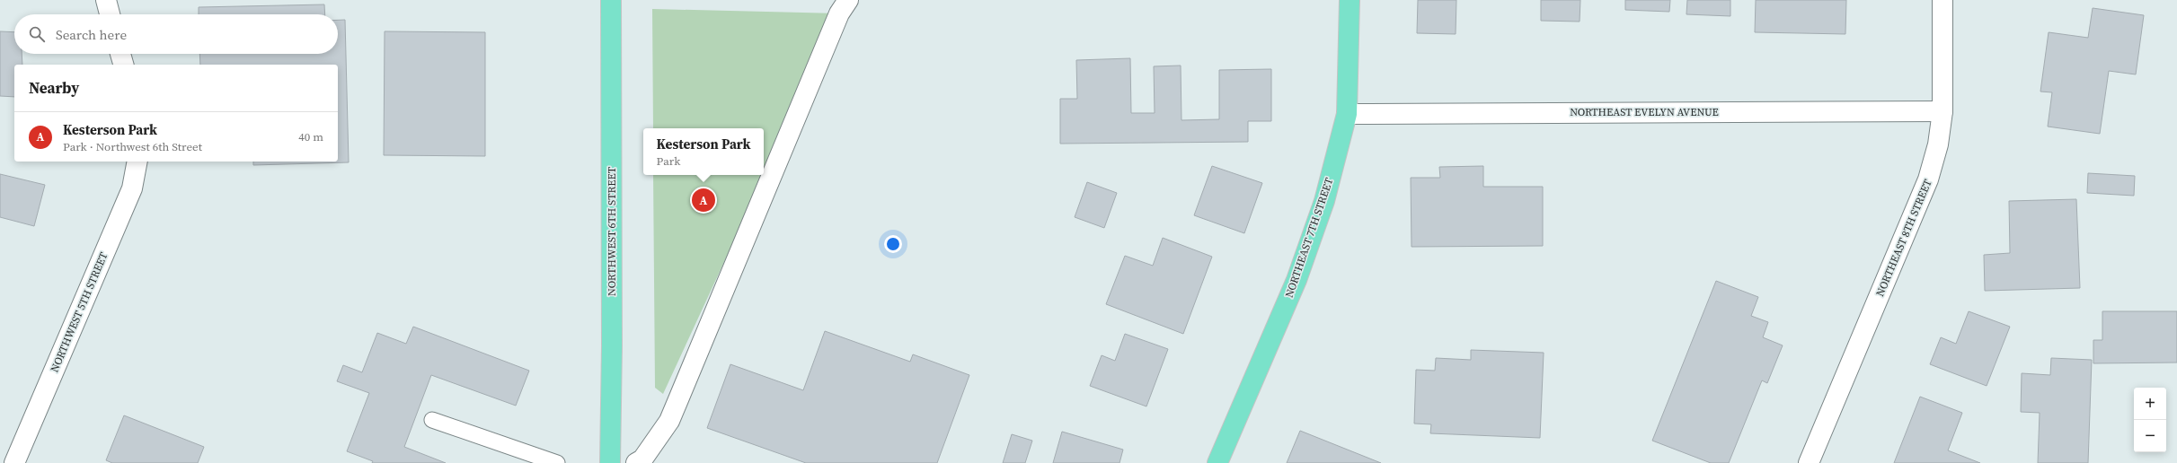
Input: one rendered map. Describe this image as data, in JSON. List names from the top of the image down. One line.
{"streets":{"highway":["NORTHWEST 6TH STREET","NORTHEAST 7TH STREET"],"street":["NORTHEAST EVELYN AVENUE","NORTHEAST 8TH STREET","NORTHWEST 5TH STREET"]},"crossings":[["NORTHEAST EVELYN AVENUE","NORTHEAST 7TH STREET"],["NORTHEAST EVELYN AVENUE","NORTHEAST 8TH STREET"]],"page":{"search":"Search here","heading":"Nearby","list":[{"mark":"A","name":"Kesterson Park","note":"Park · Northwest 6th Street","value":"40 m"}],"popup":["Kesterson Park","Park"],"pins":"A","map_buttons":["+","−"]}}
